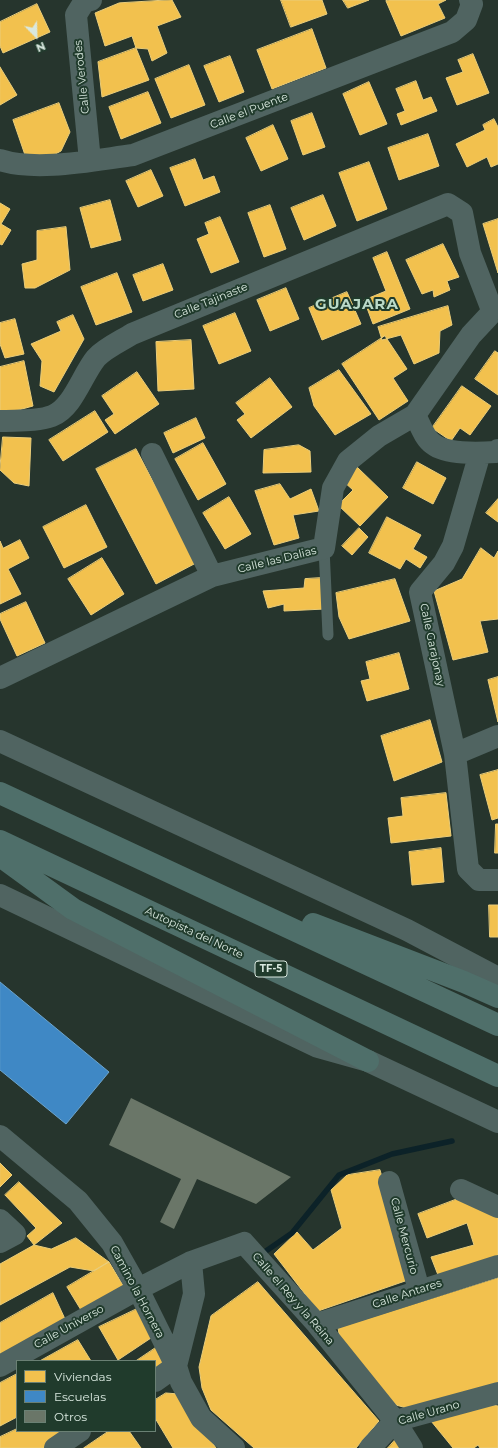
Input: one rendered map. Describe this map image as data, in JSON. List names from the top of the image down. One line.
{"streets":{"highway":["Autopista del Norte","TF-5"],"street":["Calle Verodes","Calle el Puente","Calle Tajinaste","Calle las Dalias","Calle Garajonay","Calle Mercurio","Camino la Hornera","Calle Antares","Calle el Rey y la Reina","Calle Universo","Calle Urano"]},"crossings":[["Calle Verodes","Calle el Puente"],["Calle Tajinaste","Calle las Dalias"],["Calle Mercurio","Calle Antares"],["Camino la Hornera","Calle el Rey y la Reina"],["Camino la Hornera","Calle Universo"],["Calle Antares","Calle el Rey y la Reina"],["Calle el Rey y la Reina","Calle Universo"],["Calle el Rey y la Reina","Calle Urano"]],"districts":["GUAJARA"],"legend":["Viviendas","Escuelas","Otros"],"north":"bottom right"}
